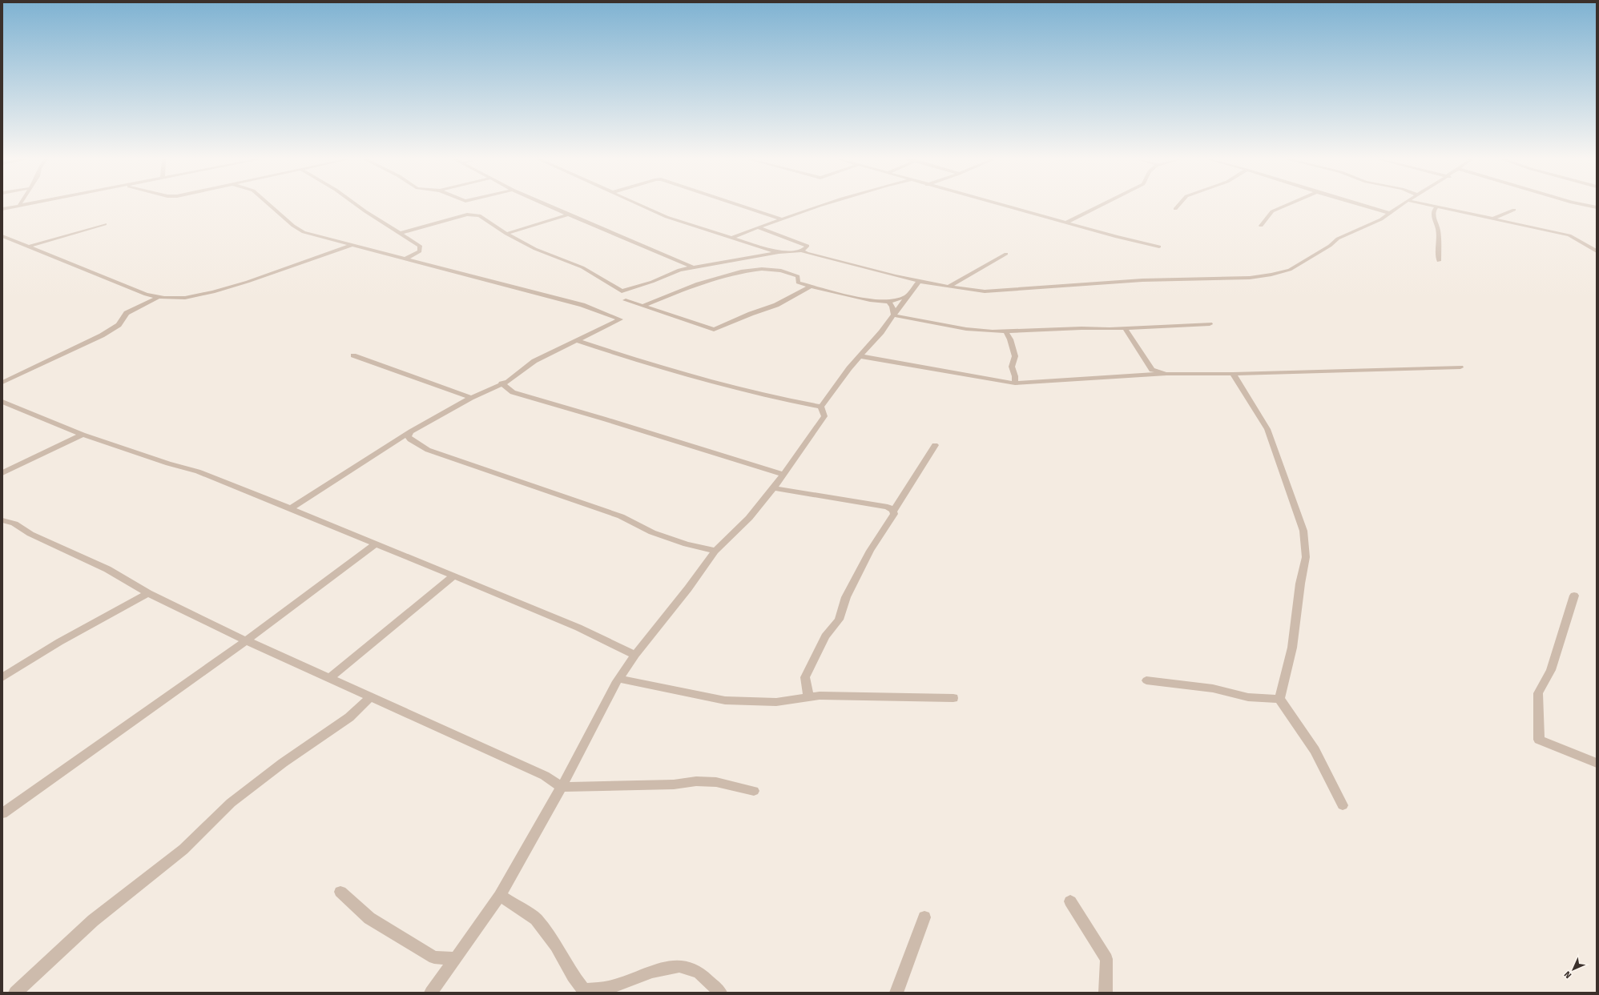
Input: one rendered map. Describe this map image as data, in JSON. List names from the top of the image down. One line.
{"north":"bottom left"}
